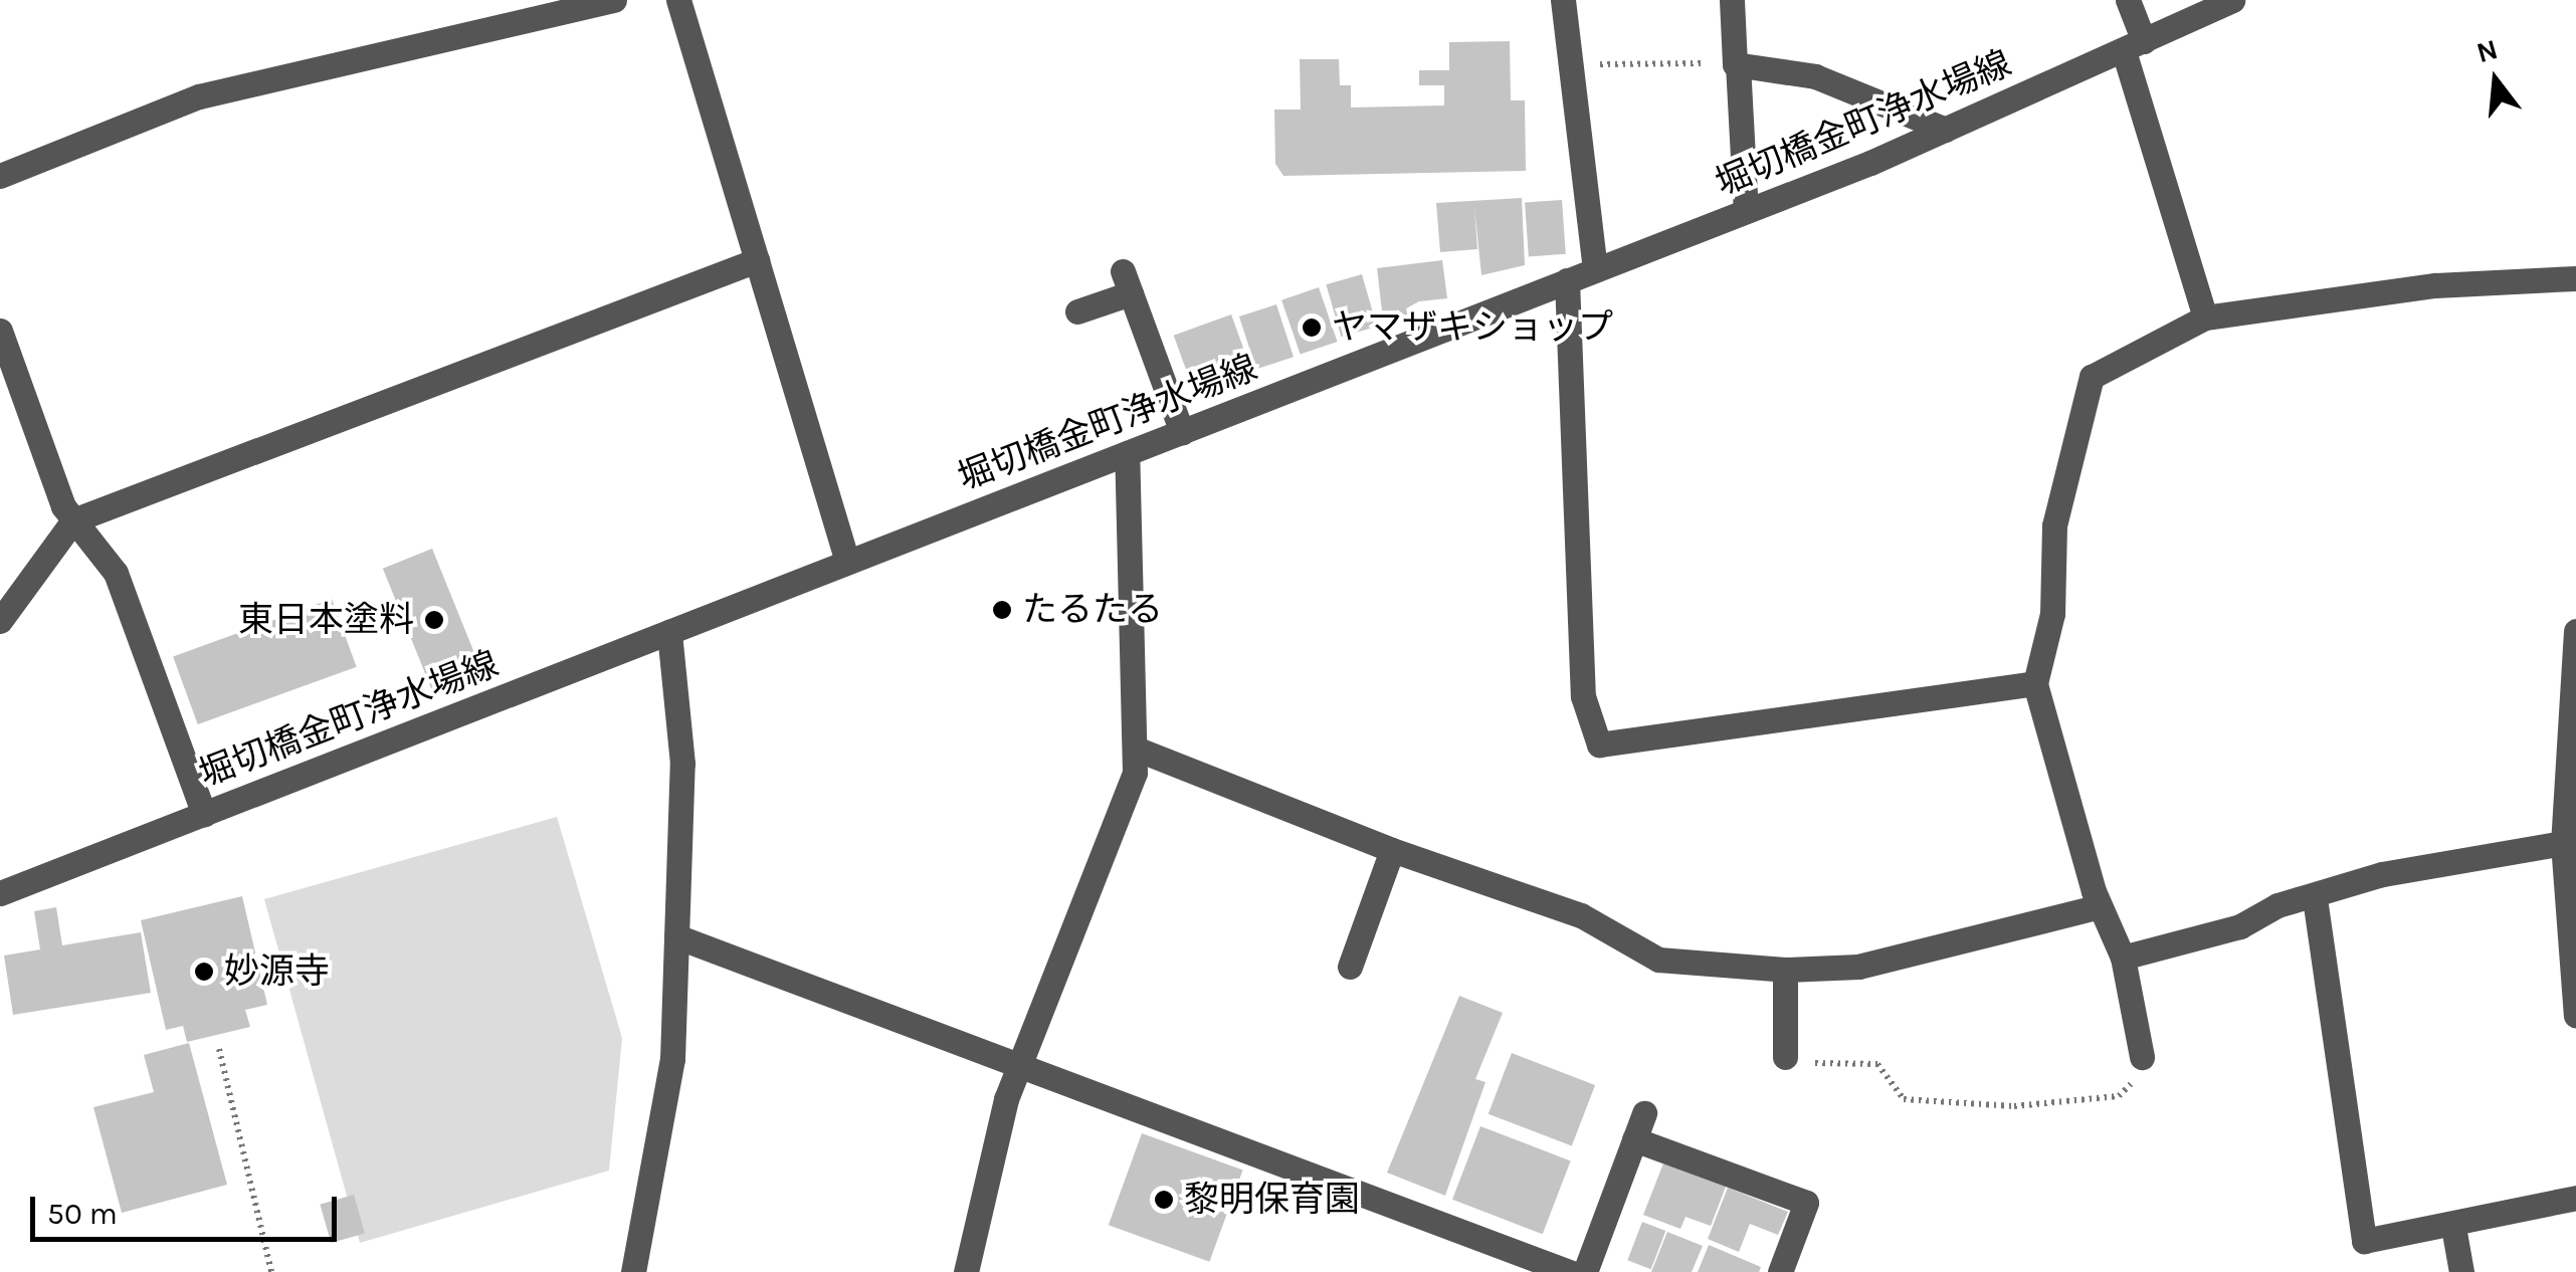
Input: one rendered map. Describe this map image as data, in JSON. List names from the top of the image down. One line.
{"streets":{"street":["堀切橋金町浄水場線"]},"places":["ヤマザキショップ","たるたる","東日本塗料","妙源寺","黎明保育園"],"scale_bar":"50 m","north":"top"}
